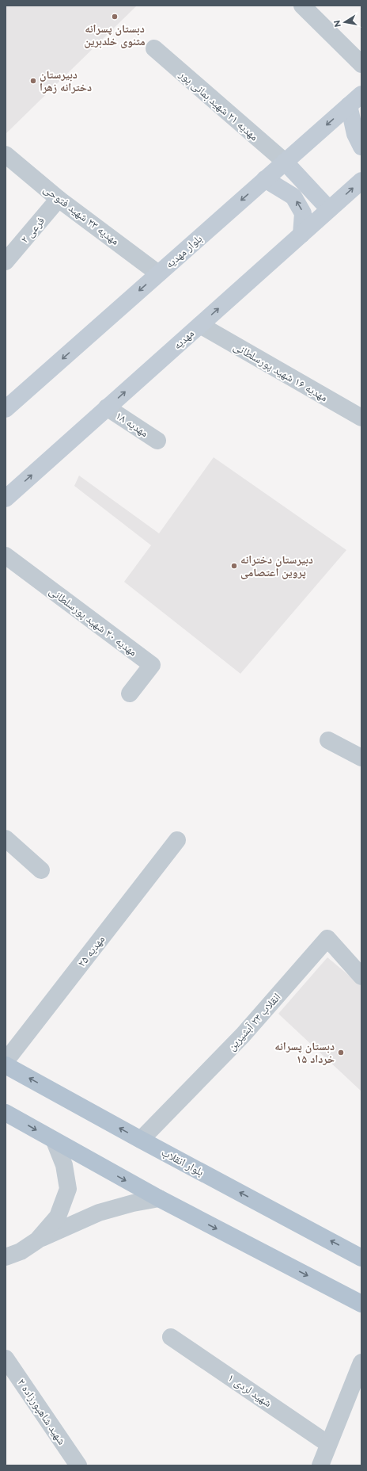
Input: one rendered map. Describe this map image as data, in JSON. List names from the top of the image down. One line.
{"streets":{"main road":["بلوار مهدیه","مهدیه","بلوار انقلاب"],"street":["مهدیه ۲۱ شهید بمانی پور","مهدیه ۲۳ شهید فتوحی","فرعی ۲","مهدیه ۱۶ شهید پورسلطانی","مهدیه ۱۸","مهدیه ۲۰ شهید پورسلطانی","مهدیه ۲۵","انقلاب ۲۳ آبشیرین","شهید لردی ۱","شهید شاهپورزاده ۲"]},"crossings":[["مهدیه ۲۱ شهید بمانی پور","بلوار مهدیه"],["مهدیه ۲۳ شهید فتوحی","فرعی ۲"],["مهدیه ۲۳ شهید فتوحی","بلوار مهدیه"],["مهدیه","مهدیه ۱۶ شهید پورسلطانی"],["مهدیه","مهدیه ۱۸"],["انقلاب ۲۳ آبشیرین","بلوار انقلاب"]],"one_way":["بلوار مهدیه","مهدیه"],"places":["دبستان پسرانه مثنوی خلدبرین","دبیرستان دخترانه زهرا","دبیرستان دخترانه پروین اعتصامی","دبستان پسرانه ۱۵ خرداد"],"north":"left"}
